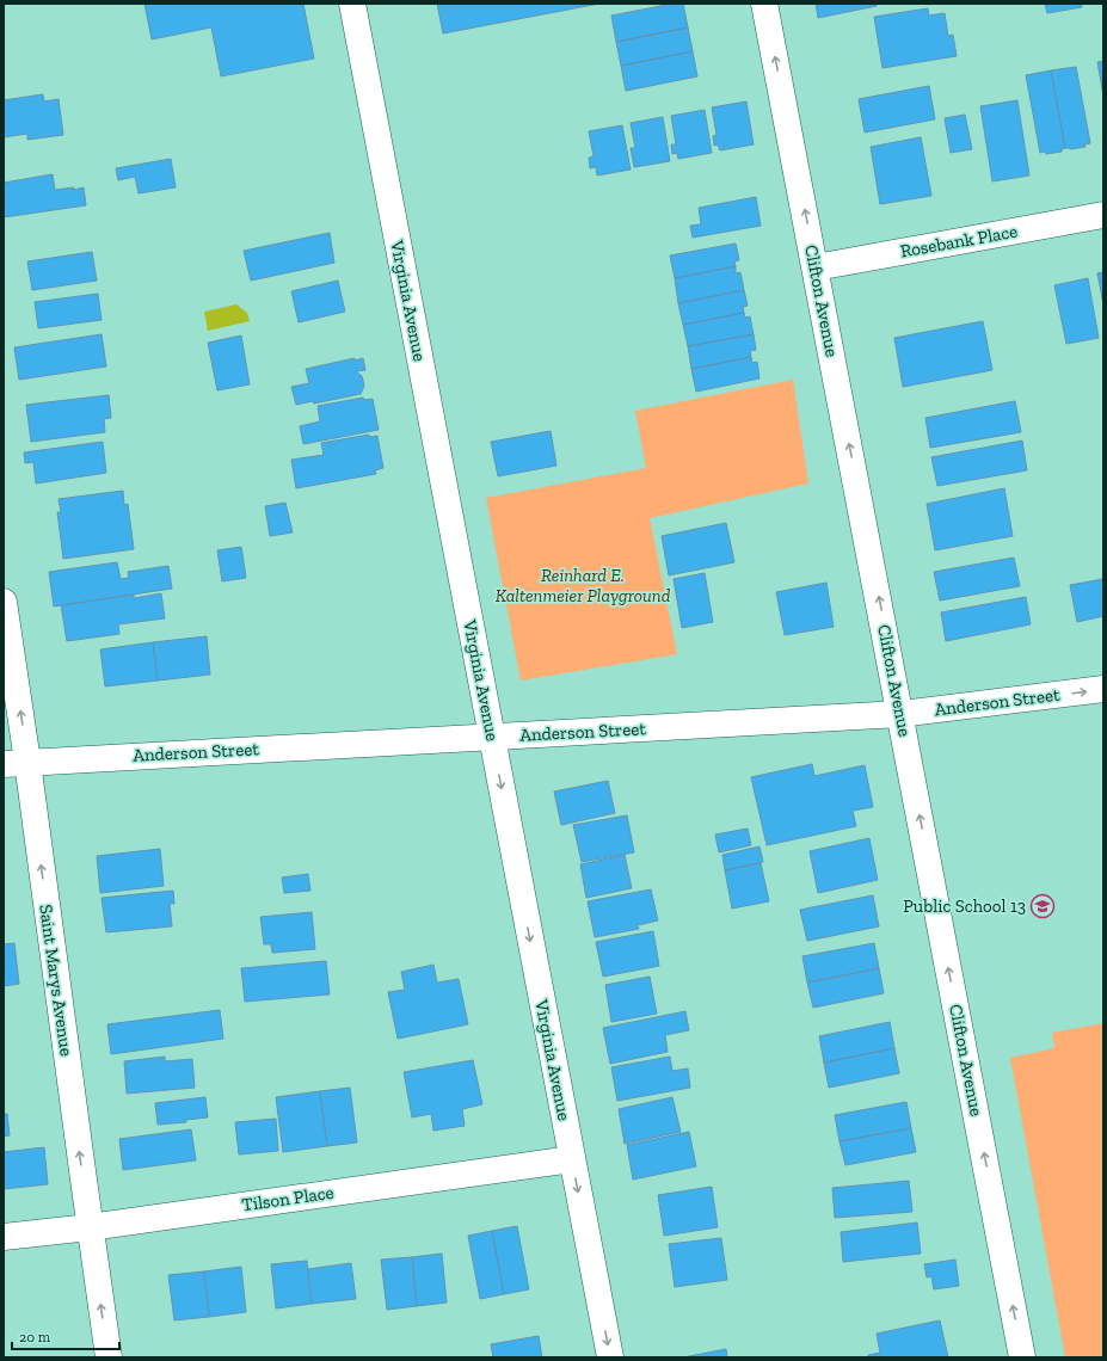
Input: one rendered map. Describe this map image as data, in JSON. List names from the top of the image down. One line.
{"streets":{"street":["Rosebank Place","Virginia Avenue","Clifton Avenue","Anderson Street","Saint Marys Avenue","Tilson Place"]},"crossings":[["Rosebank Place","Clifton Avenue"],["Virginia Avenue","Anderson Street"],["Virginia Avenue","Tilson Place"],["Clifton Avenue","Anderson Street"],["Anderson Street","Saint Marys Avenue"],["Saint Marys Avenue","Tilson Place"]],"one_way":["Virginia Avenue","Clifton Avenue","Saint Marys Avenue"],"parks":["Reinhard E. Kaltenmeier Playground"],"places":{"school or university":["Public School 13"]},"scale_bar":"20 m"}
